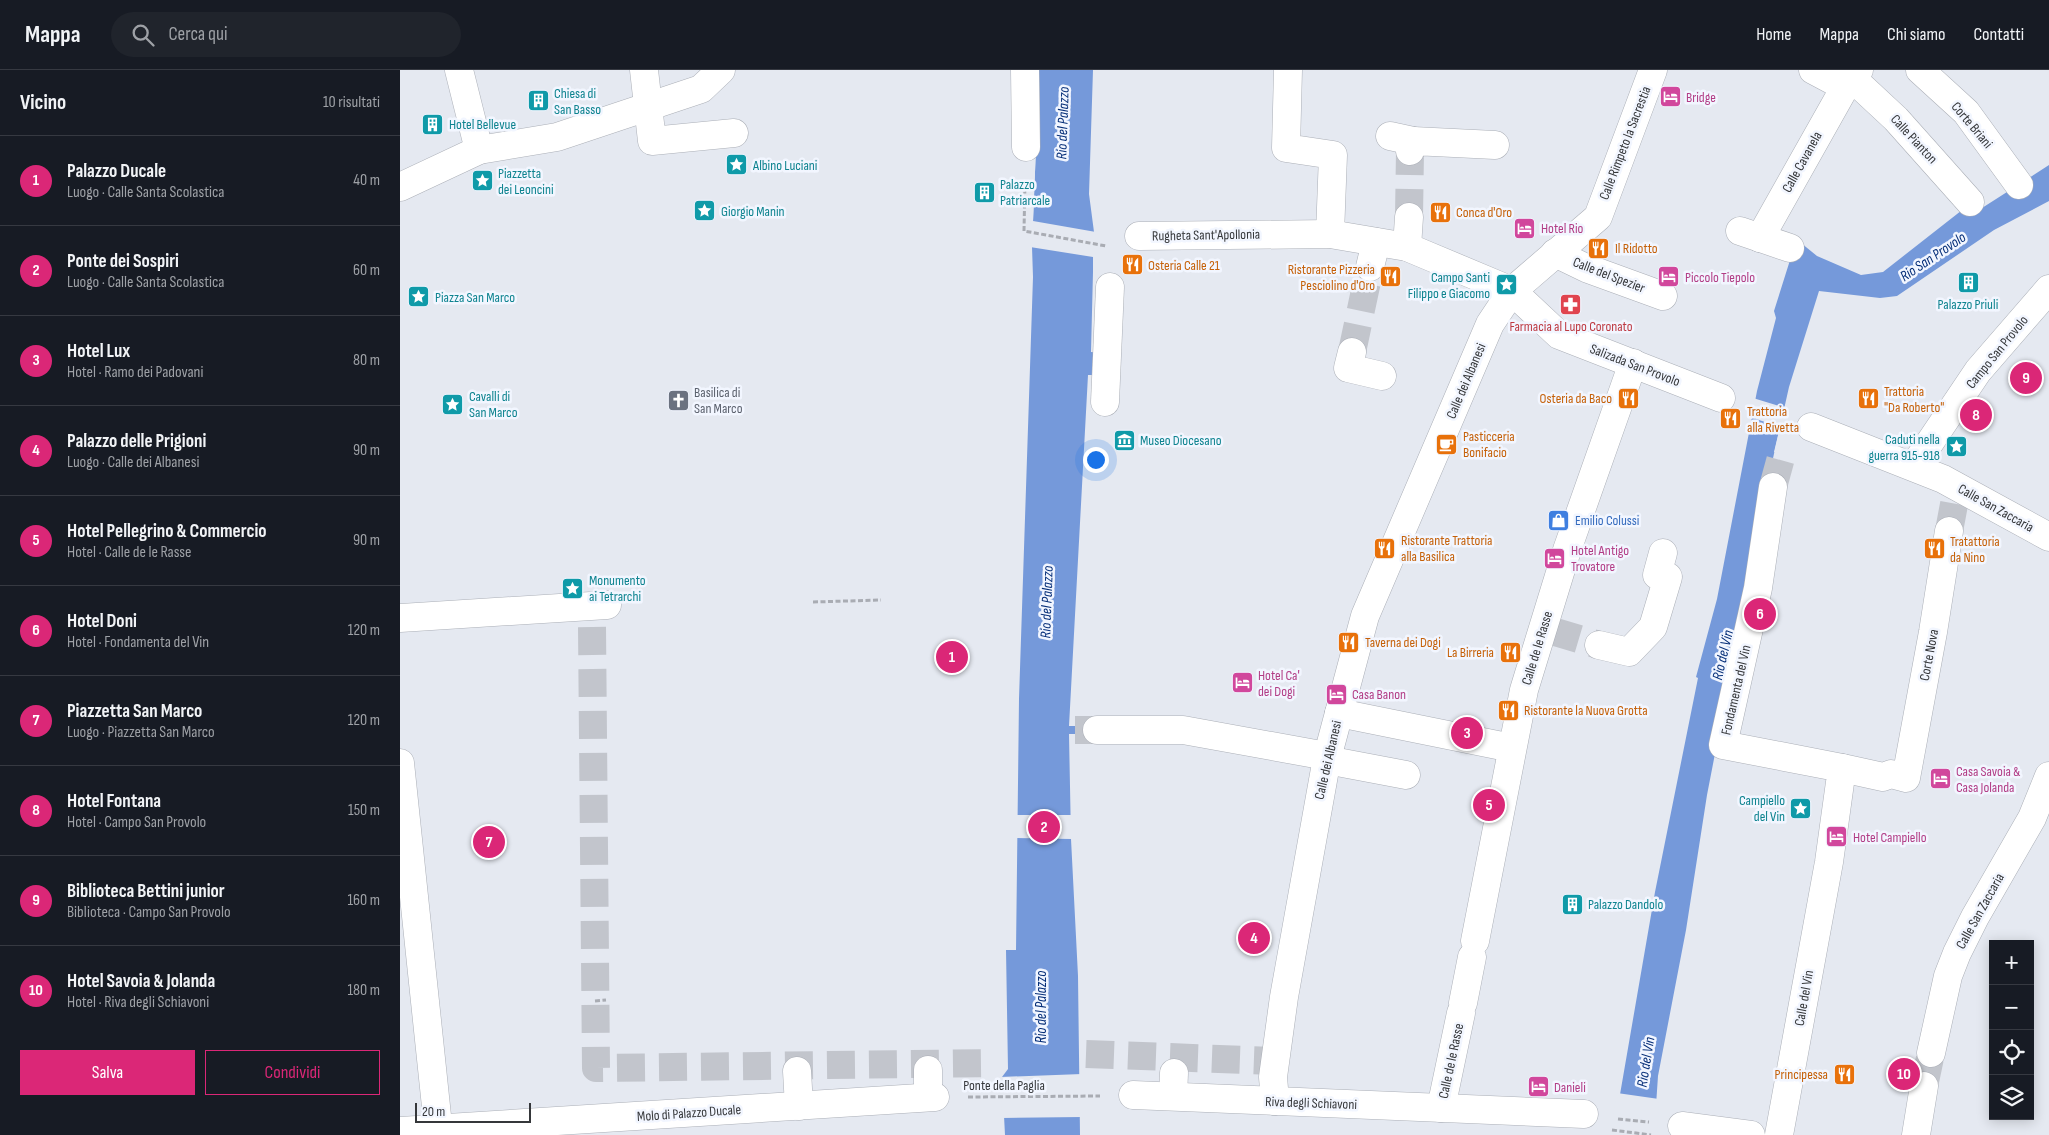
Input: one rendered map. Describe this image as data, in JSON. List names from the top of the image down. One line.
{"streets":{"street":["Corte Briani","Calle Pianton","Calle Rimpeto la Sacrestia","Calle Cavanela","Rugheta Sant'Apollonia","Calle del Spezier","Campo San Provolo","Salizada San Provolo","Calle dei Albanesi","Calle San Zaccaria","Calle de le Rasse","Corte Nova","Fondamenta del Vin","Calle del Vin","Riva degli Schiavoni","Molo di Palazzo Ducale"],"path":["Ponte della Paglia"]},"crossings":[["Calle Pianton","Calle Cavanela"],["Calle Rimpeto la Sacrestia","Calle del Spezier"],["Campo San Provolo","Calle San Zaccaria"],["Salizada San Provolo","Calle dei Albanesi"],["Salizada San Provolo","Calle de le Rasse"],["Calle dei Albanesi","Riva degli Schiavoni"],["Calle de le Rasse","Riva degli Schiavoni"],["Corte Nova","Fondamenta del Vin"],["Corte Nova","Calle del Vin"],["Fondamenta del Vin","Calle del Vin"],["Ponte della Paglia","Molo di Palazzo Ducale"]],"water":["Rio del Palazzo","Rio San Provolo","Rio del Vin"],"places":{"hotel":["Bridge","Hotel Rio","Piccolo Tiepolo","Hotel Antigo Trovatore","Hotel Ca' dei Dogi","Casa Banon","Casa Savoia & Casa Jolanda","Hotel Campiello","Danieli"],"building":["Chiesa di San Basso","Hotel Bellevue","Palazzo Patriarcale","Palazzo Priuli","Palazzo Dandolo"],"place":["Albino Luciani","Piazzetta dei Leoncini","Giorgio Manin","Campo Santi Filippo e Giacomo","Piazza San Marco","Cavalli di San Marco","Caduti nella guerra 915-918","Monumento ai Tetrarchi","Campiello del Vin"],"restaurant":["Conca d'Oro","Il Ridotto","Osteria Calle 21","Ristorante Pizzeria Pesciolino d'Oro","Osteria da Baco","Trattoria \"Da Roberto\"","Trattoria alla Rivetta","Ristorante Trattoria alla Basilica","Tratattoria da Nino","Taverna dei Dogi","La Birreria","Ristorante la Nuova Grotta","Principessa"],"pharmacy":["Farmacia al Lupo Coronato"],"church":["Basilica di San Marco"],"museum":["Museo Diocesano"],"cafe":["Pasticceria Bonifacio"],"shop":["Emilio Colussi"]},"scale_bar":"20 m","page":{"header":"Mappa","search":"Cerca qui","nav":["Home","Mappa","Chi siamo","Contatti"],"heading":["Vicino","10 risultati"],"list":[{"mark":"1","name":"Palazzo Ducale","note":"Luogo · Calle Santa Scolastica","value":"40 m"},{"mark":"2","name":"Ponte dei Sospiri","note":"Luogo · Calle Santa Scolastica","value":"60 m"},{"mark":"3","name":"Hotel Lux","note":"Hotel · Ramo dei Padovani","value":"80 m"},{"mark":"4","name":"Palazzo delle Prigioni","note":"Luogo · Calle dei Albanesi","value":"90 m"},{"mark":"5","name":"Hotel Pellegrino & Commercio","note":"Hotel · Calle de le Rasse","value":"90 m"},{"mark":"6","name":"Hotel Doni","note":"Hotel · Fondamenta del Vin","value":"120 m"},{"mark":"7","name":"Piazzetta San Marco","note":"Luogo · Piazzetta San Marco","value":"120 m"},{"mark":"8","name":"Hotel Fontana","note":"Hotel · Campo San Provolo","value":"150 m"},{"mark":"9","name":"Biblioteca Bettini junior","note":"Biblioteca · Campo San Provolo","value":"160 m"},{"mark":"10","name":"Hotel Savoia & Jolanda","note":"Hotel · Riva degli Schiavoni","value":"180 m"}],"pins":["9","8","6","1","3","5","2","7","4","10"],"map_buttons":["+","−"],"buttons":["Salva","Condividi"],"scale":"20 m"}}
